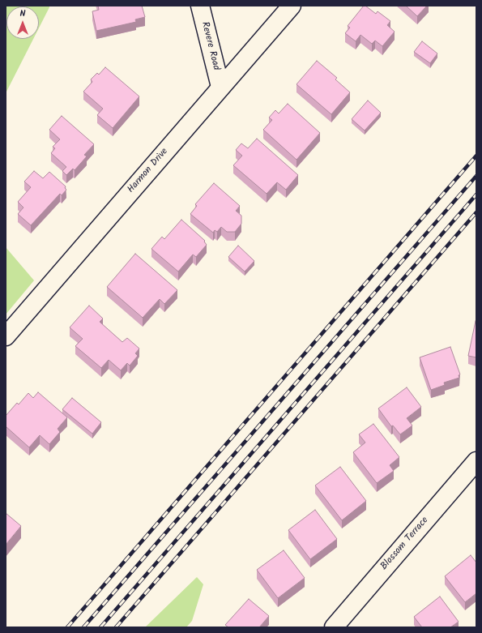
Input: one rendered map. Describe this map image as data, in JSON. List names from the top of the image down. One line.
{"streets":{"street":["Revere Road","Harmon Drive","Blossom Terrace"]},"crossings":[["Revere Road","Harmon Drive"]],"north":"top"}
